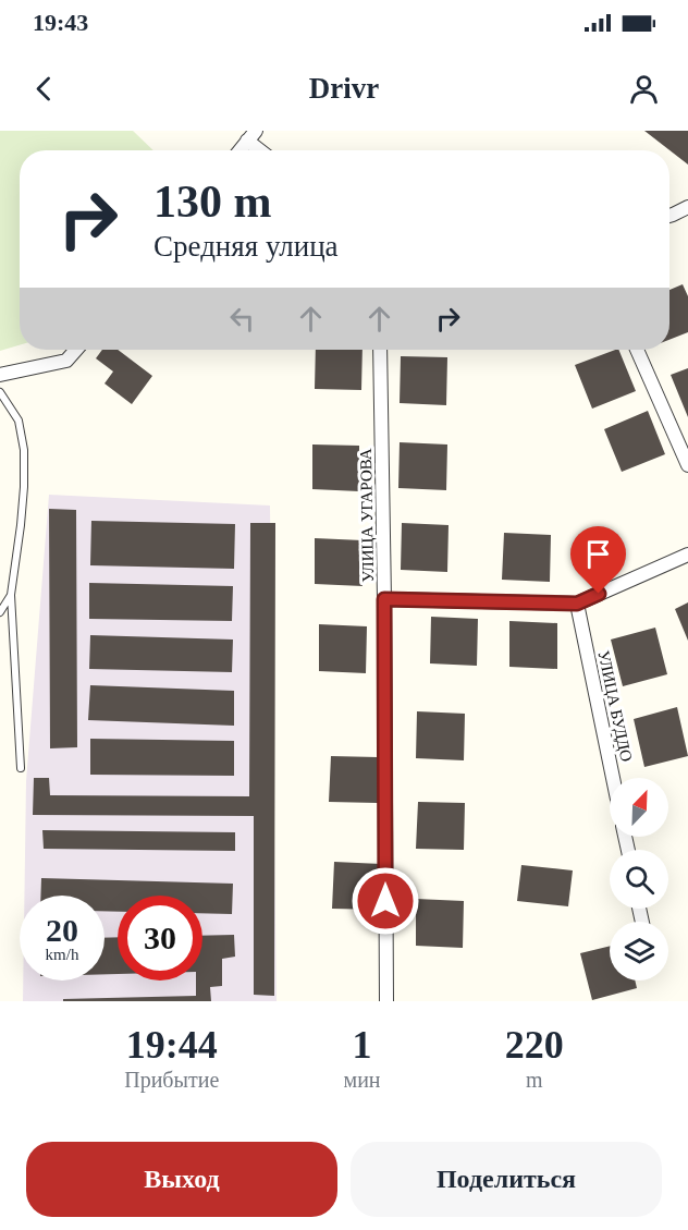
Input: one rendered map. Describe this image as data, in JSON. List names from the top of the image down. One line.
{"streets":{"street":["УЛИЦА УГАРОВА","УЛИЦА БУДДО"]},"north":"top right","page":{"status":"19:43","header":"Drivr","turn":["130 m","Средняя улица"],"speed":"20 km/h","limit":"30","eta":["19:44","Прибытие","1","мин","220","m"],"buttons":["Выход","Поделиться"]}}
